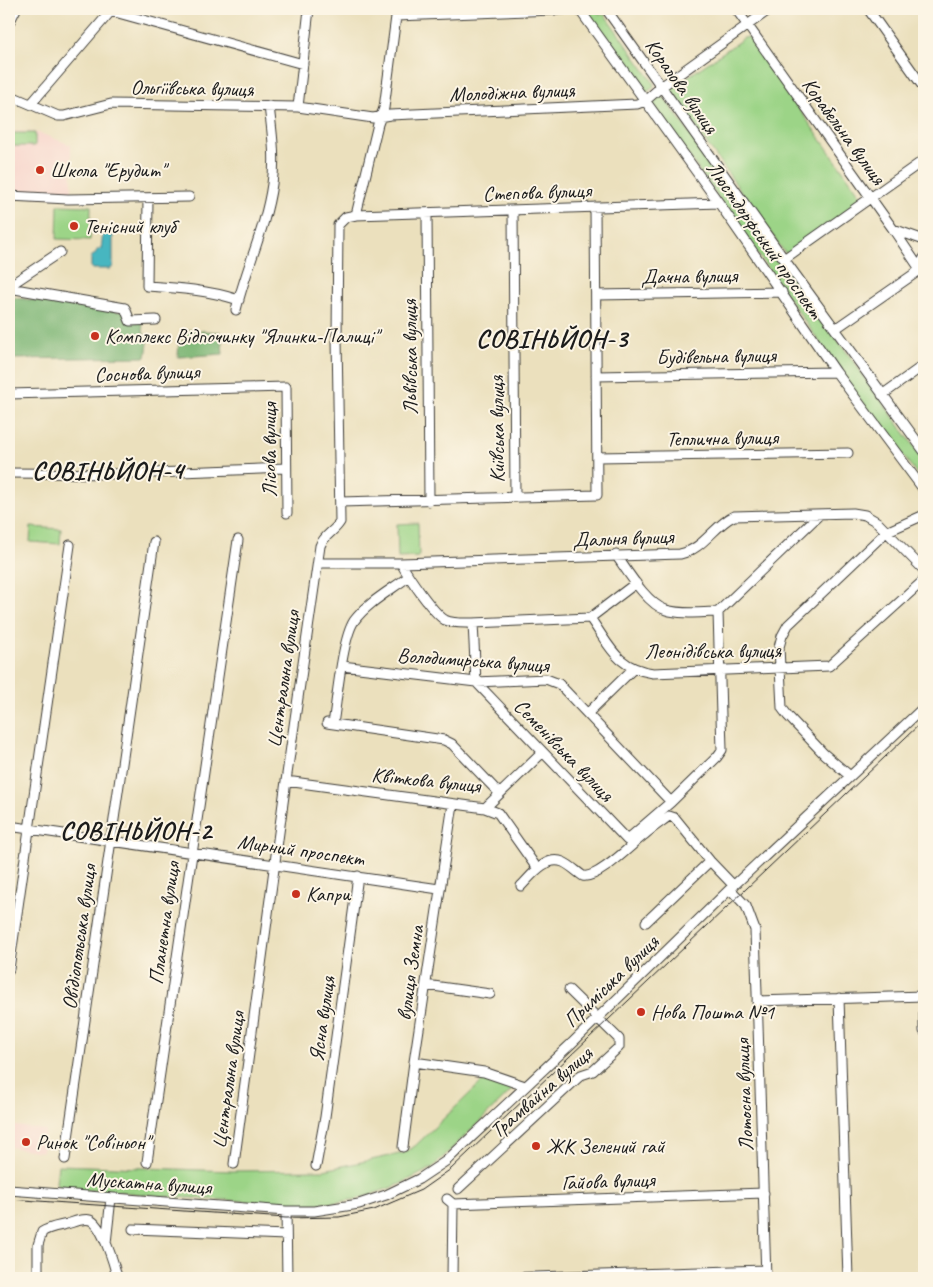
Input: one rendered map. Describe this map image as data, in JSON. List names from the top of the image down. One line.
{"streets":{"street":["Коралова вулиця","Ольгіївська вулиця","Молодіжна вулиця","Корабельна вулиця","Степова вулиця","Люстдорфський проспект","Дачна вулиця","Будівельна вулиця","Львівська вулиця","Соснова вулиця","Київська вулиця","Теплична вулиця","Лісова вулиця","Дальня вулиця","Леонідівська вулиця","Володимирська вулиця","Центральна вулиця","Семенівська вулиця","Квіткова вулиця","Мирний проспект","Планетна вулиця","Овідіопольська вулиця","вулиця Земна","Приміська вулиця","Ясна вулиця","Трамвайна вулиця","Лотосна вулиця","Гайова вулиця","Мускатна вулиця"]},"crossings":[["Ольгіївська вулиця","Молодіжна вулиця"],["Молодіжна вулиця","Люстдорфський проспект"],["Степова вулиця","Люстдорфський проспект"],["Степова вулиця","Львівська вулиця"],["Степова вулиця","Київська вулиця"],["Степова вулиця","Центральна вулиця"],["Люстдорфський проспект","Дачна вулиця"],["Люстдорфський проспект","Будівельна вулиця"],["Соснова вулиця","Лісова вулиця"],["Дальня вулиця","Центральна вулиця"],["Володимирська вулиця","Семенівська вулиця"],["Центральна вулиця","Квіткова вулиця"],["Центральна вулиця","Мирний проспект"],["Семенівська вулиця","Квіткова вулиця"],["Квіткова вулиця","вулиця Земна"],["Мирний проспект","Планетна вулиця"],["Мирний проспект","Овідіопольська вулиця"],["Мирний проспект","вулиця Земна"],["Мирний проспект","Ясна вулиця"],["Приміська вулиця","Трамвайна вулиця"],["Приміська вулиця","Лотосна вулиця"],["Приміська вулиця","Мускатна вулиця"],["Лотосна вулиця","Гайова вулиця"]],"districts":["СОВІНЬЙОН-3","СОВІНЬЙОН-4","СОВІНЬЙОН-2"],"places":["Школа \"Ерудит\"","Тенісний клуб","Комплекс Відпочинку \"Ялинки-Палиці\"","Капри","Нова Пошта №1","Ринок \"Совіньон\"","ЖК Зелений гай"]}
